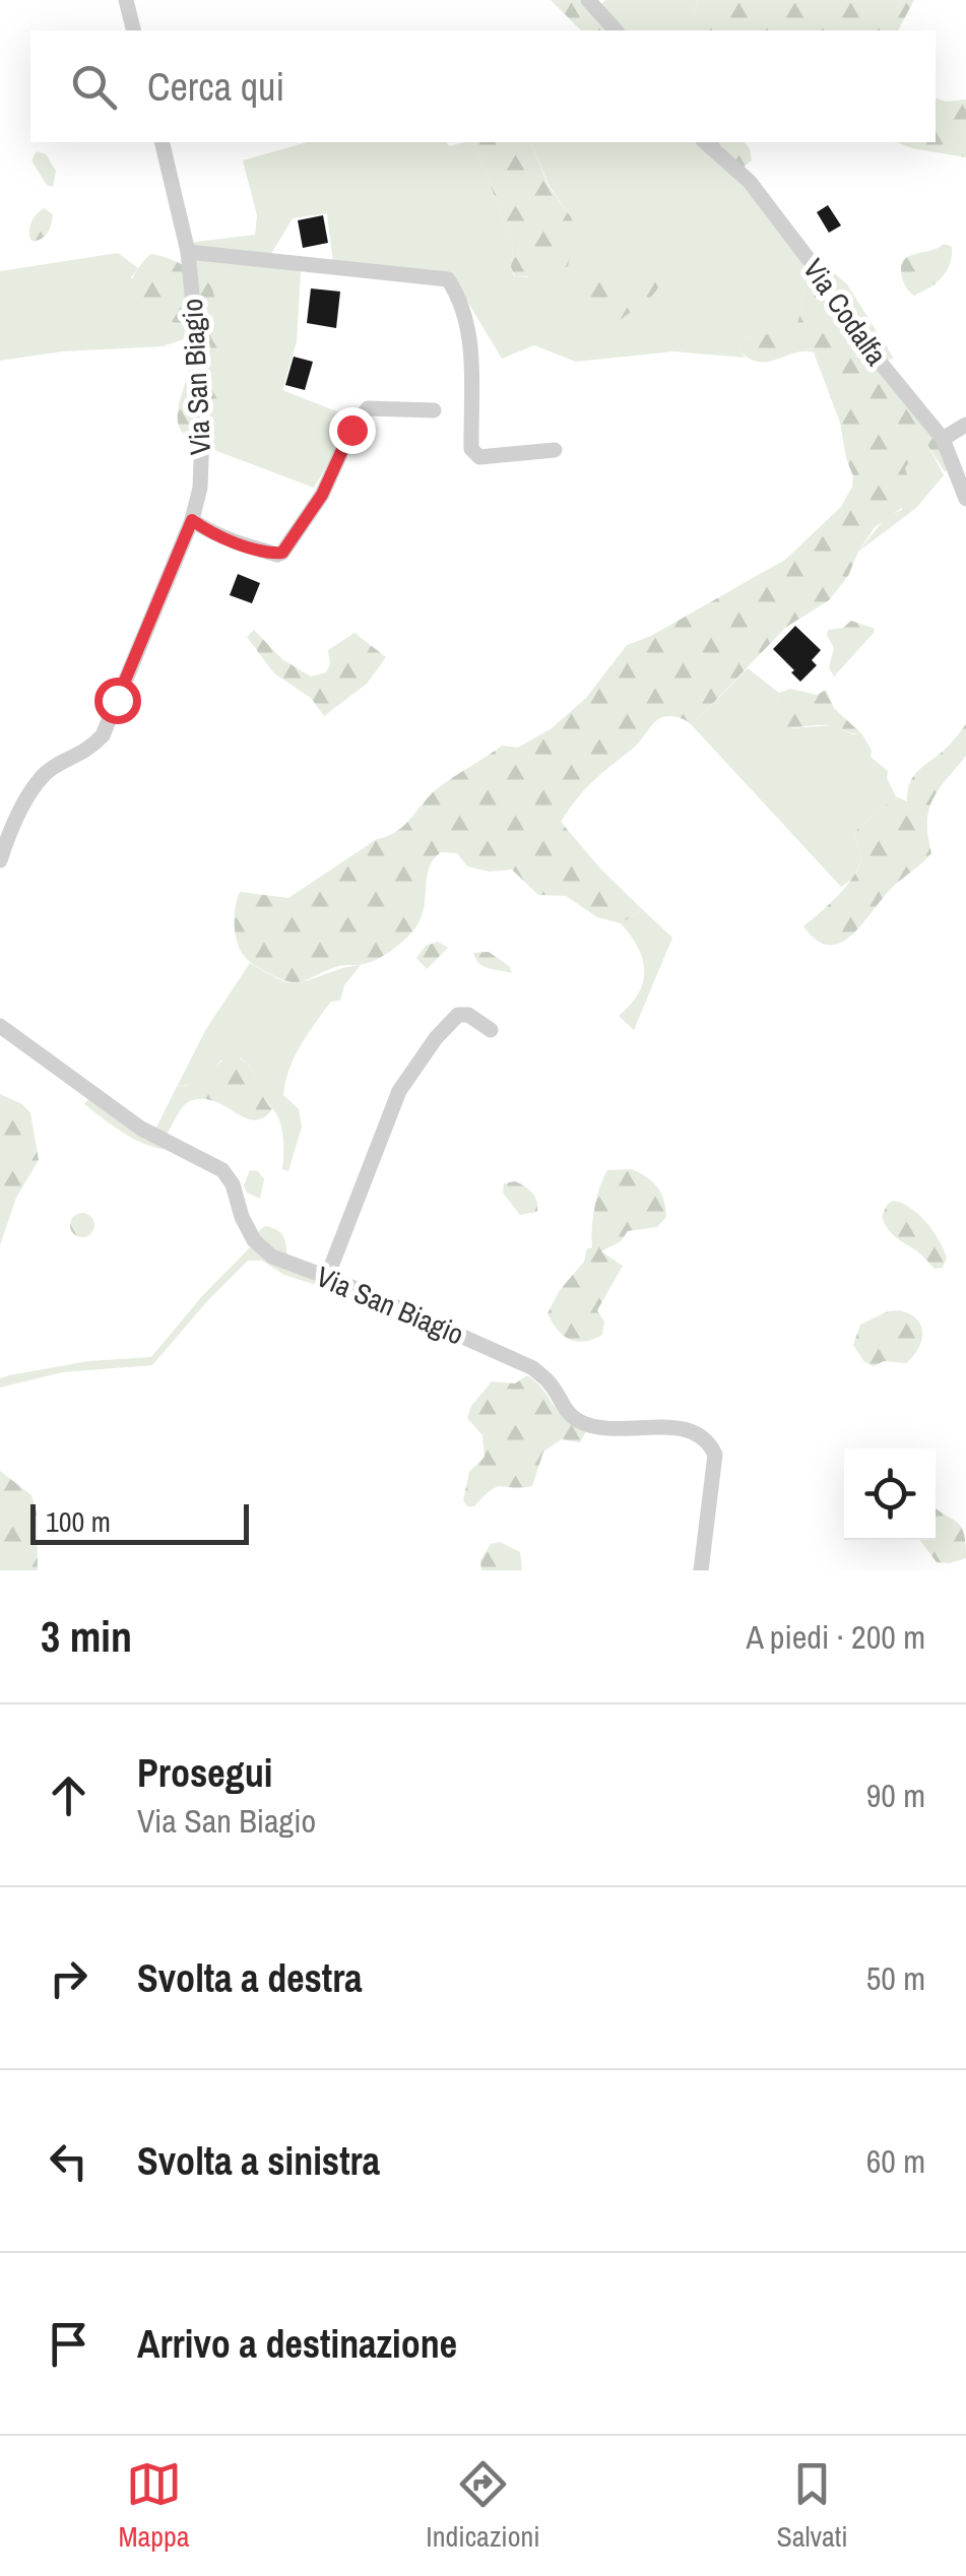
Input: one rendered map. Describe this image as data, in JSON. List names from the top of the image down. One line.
{"streets":{"street":["Via Codalfa","Via San Biagio"]},"scale_bar":"100 m","page":{"search":"Cerca qui","scale":"100 m","heading":["3 min","A piedi · 200 m"],"list":[["Prosegui","Via San Biagio","90 m"],["Svolta a destra","50 m"],["Svolta a sinistra","60 m"],"Arrivo a destinazione"],"nav":["Mappa","Indicazioni","Salvati"]}}
